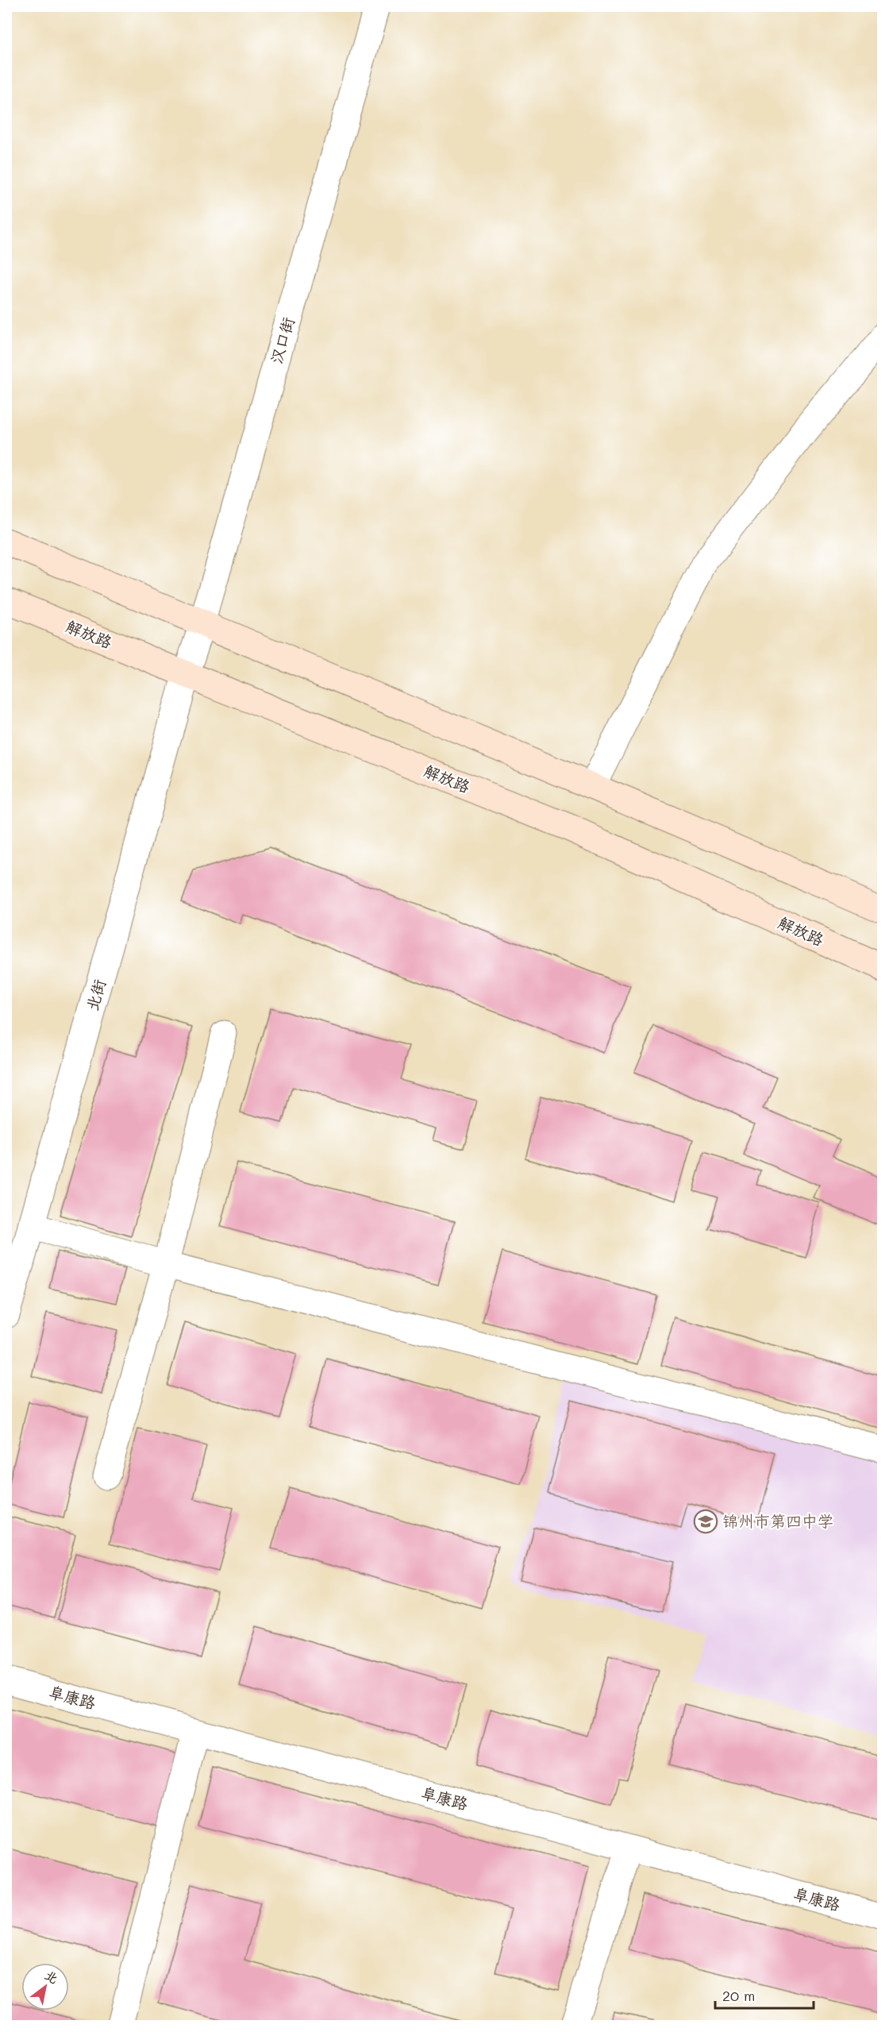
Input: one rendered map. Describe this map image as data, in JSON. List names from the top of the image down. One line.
{"streets":{"main road":["解放路"],"street":["汉口街","北街","阜康路"]},"crossings":[["汉口街","解放路"],["汉口街","北街"],["解放路","北街"]],"places":{"school or university":["锦州市第四中学"]},"scale_bar":"20 m","north":"top right"}
